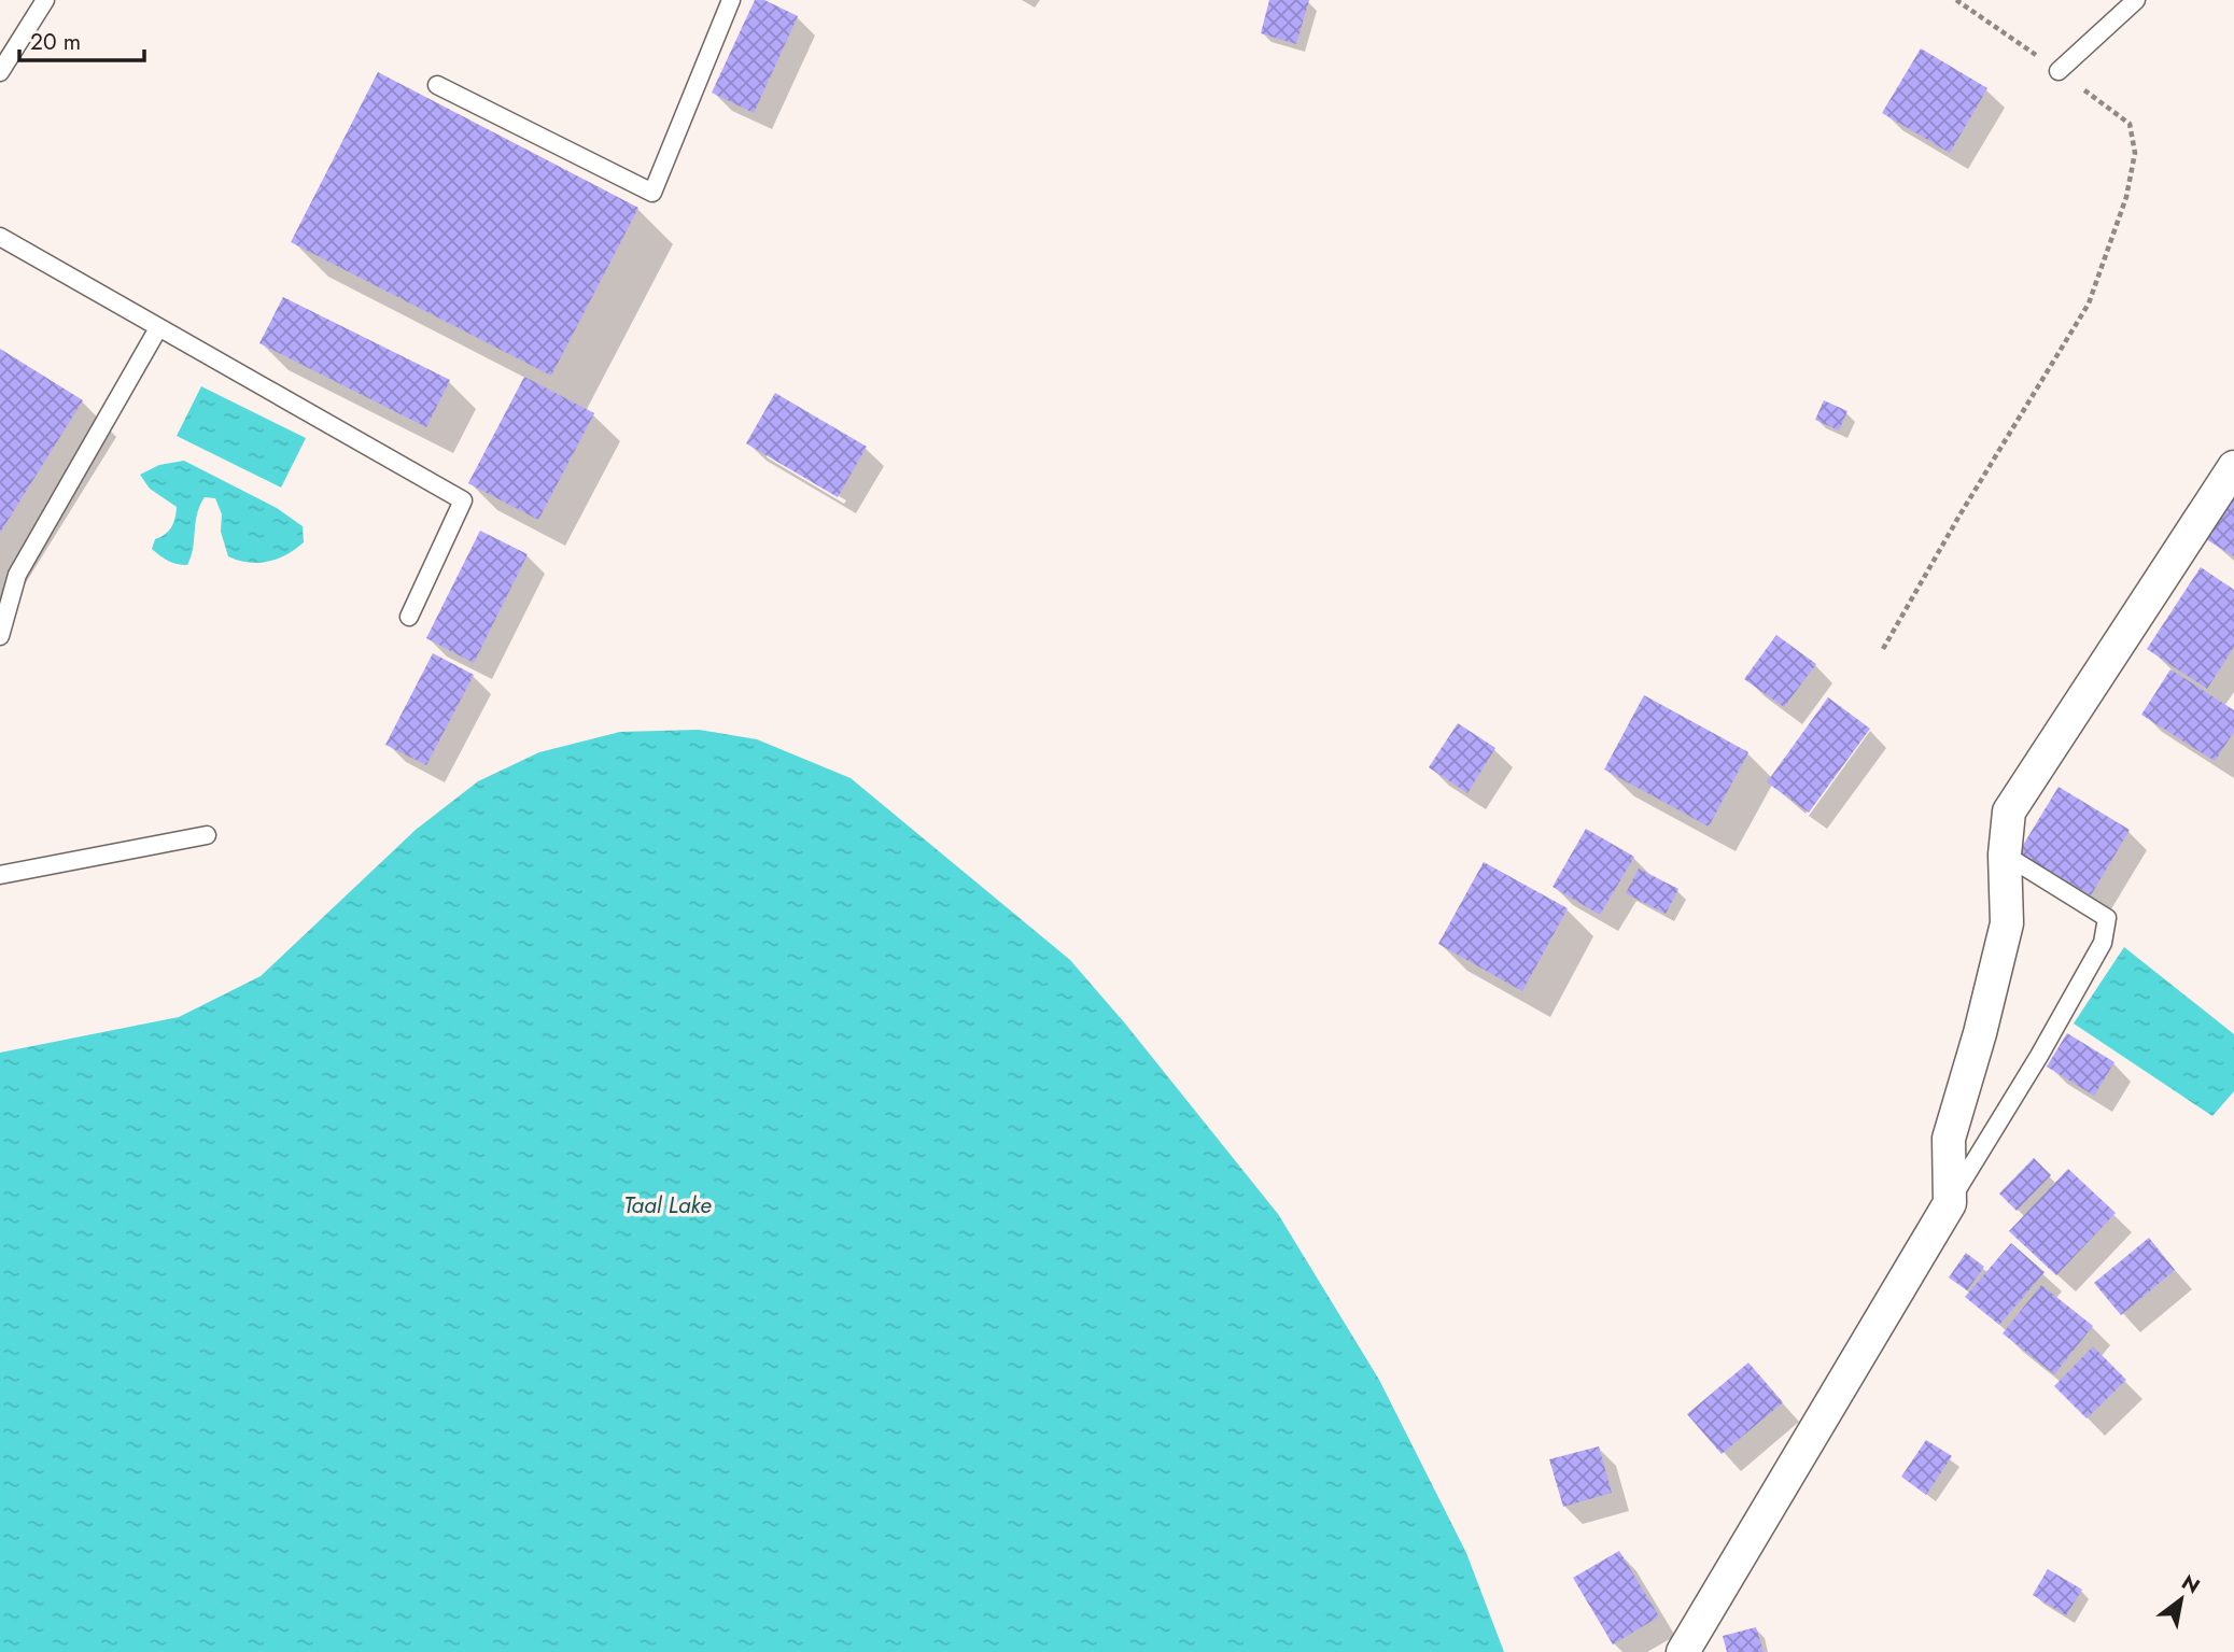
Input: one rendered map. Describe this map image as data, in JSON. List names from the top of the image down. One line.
{"water":["Taal Lake"],"scale_bar":"20 m","north":"top right"}
